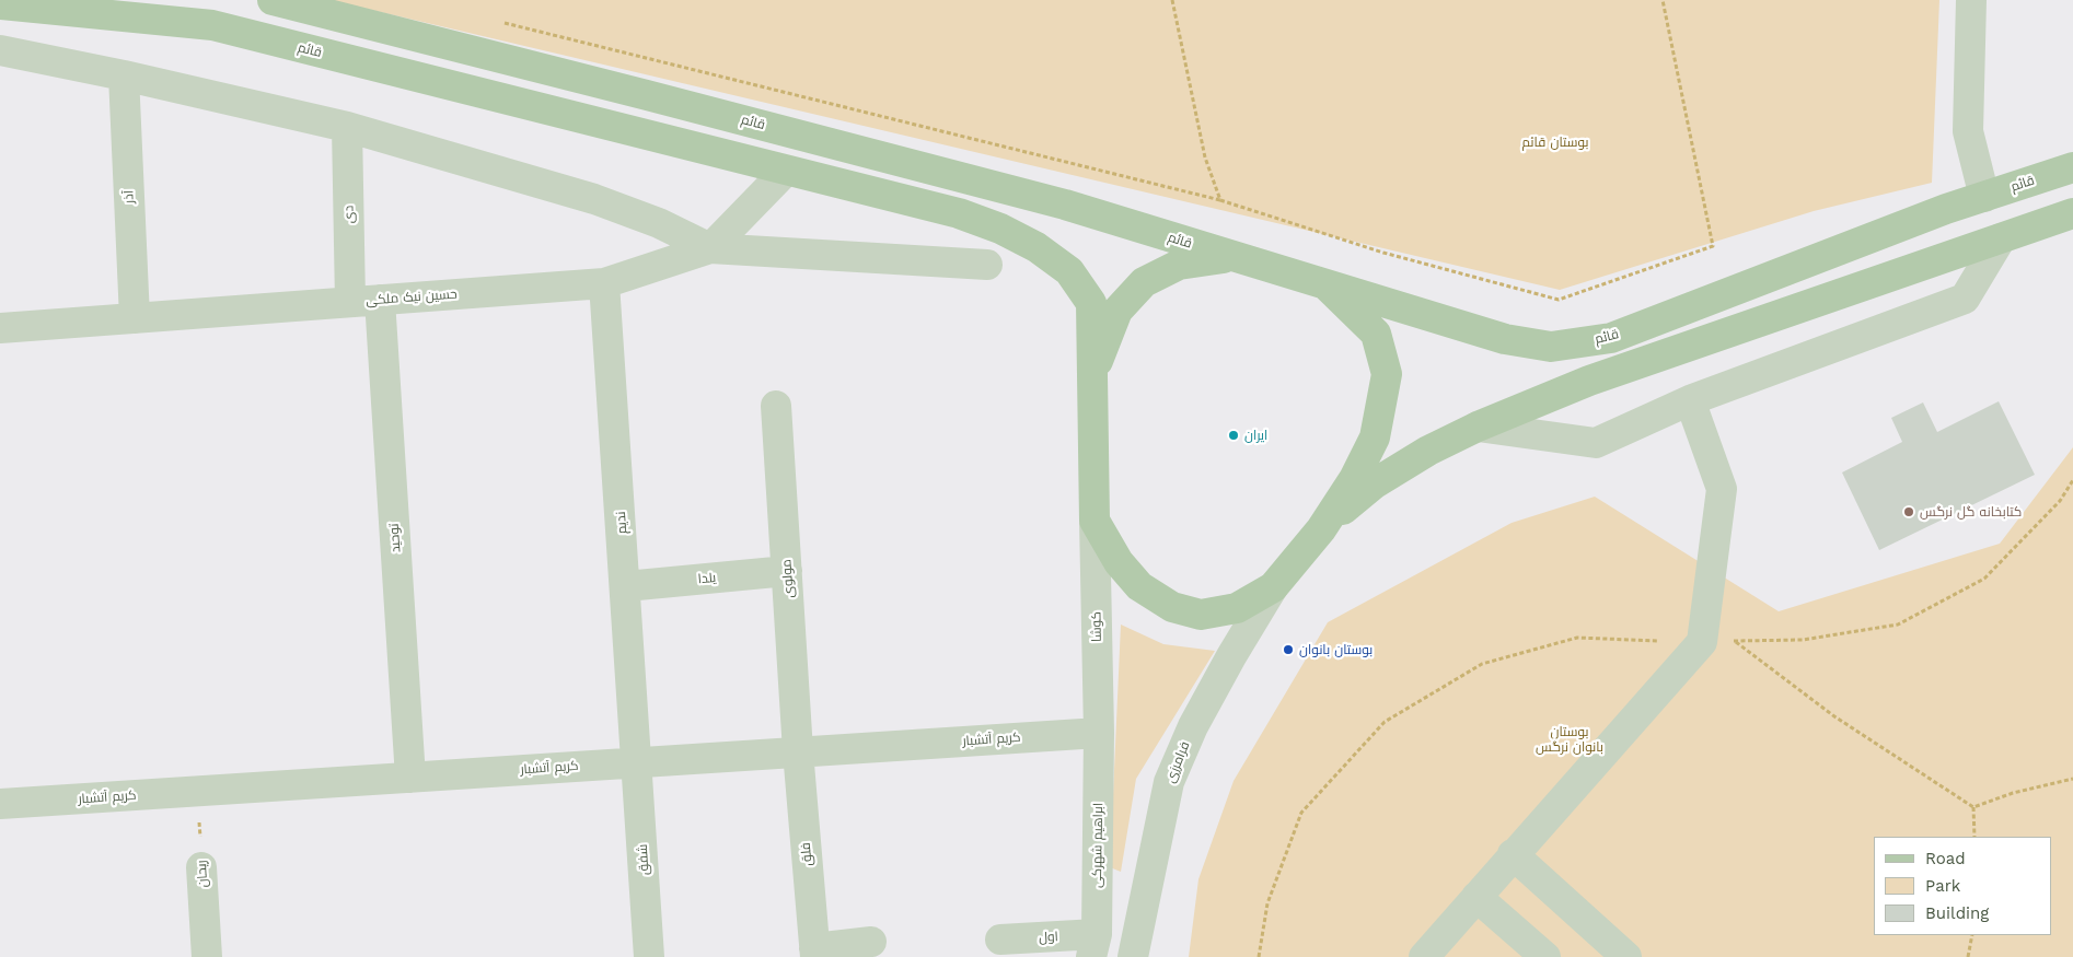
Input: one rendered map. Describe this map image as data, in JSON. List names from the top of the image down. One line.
{"streets":{"main road":["قائم"],"street":["آذر","دی","حسین نیک ملکی","ندیم","توحید","یلدا","مولوی","کوشا","کریم آتشبار","فرامرزی","ابراهیم شهرکی","فلق","شفق","ریحان","اول"]},"crossings":[["قائم","حسین نیک ملکی"],["قائم","کوشا"],["آذر","حسین نیک ملکی"],["دی","حسین نیک ملکی"],["حسین نیک ملکی","ندیم"],["حسین نیک ملکی","توحید"],["ندیم","یلدا"],["ندیم","کریم آتشبار"],["ندیم","شفق"],["توحید","کریم آتشبار"],["یلدا","مولوی"],["مولوی","کریم آتشبار"],["مولوی","فلق"],["کوشا","کریم آتشبار"],["کوشا","ابراهیم شهرکی"],["کریم آتشبار","ابراهیم شهرکی"],["کریم آتشبار","فلق"],["کریم آتشبار","شفق"],["کریم آتشبار","ریحان"],["ابراهیم شهرکی","اول"]],"parks":["بوستان قائم","بوستان بانوان نرگس"],"places":["ایران","کتابخانه گل نرگس","بوستان بانوان"],"legend":["Road","Park","Building"]}
